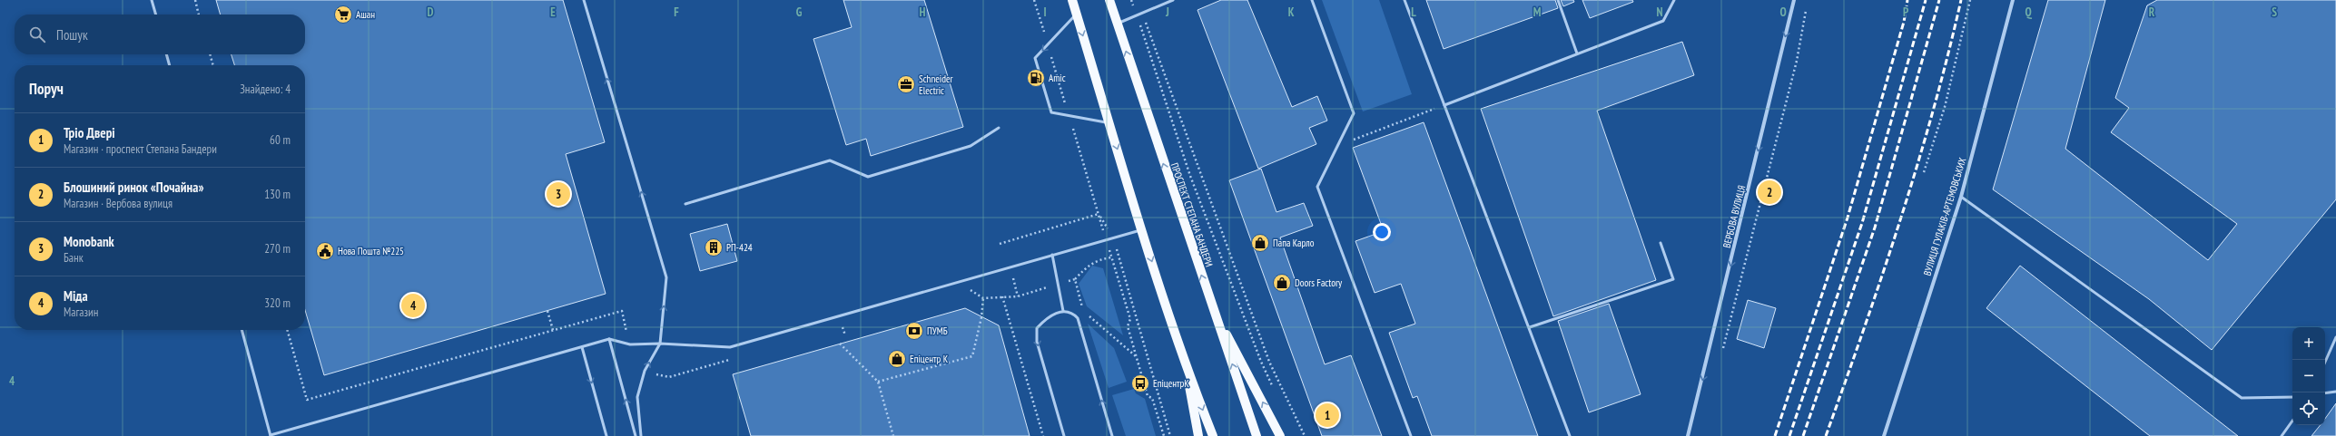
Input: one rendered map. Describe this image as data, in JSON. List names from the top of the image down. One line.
{"streets":{"main road":["ПРОСПЕКТ СТЕПАНА БАНДЕРИ"],"street":["ВЕРБОВА ВУЛИЦЯ","ВУЛИЦЯ ГУЛАКІВ-АРТЕМОВСЬКИХ"]},"one_way":["ВЕРБОВА ВУЛИЦЯ"],"places":{"supermarket":["Ашан"],"fuel station":["Amic"],"office":["Schneider Electric"],"shop":["Папа Карло","Doors Factory","Епіцентр К"],"building":["РП-424"],"public building":["Нова Пошта №225"],"bank":["ПУМБ"],"bus stop":["ЕпіцентрК"]},"page":{"search":"Пошук","heading":["Поруч","Знайдено: 4"],"list":[{"mark":"1","name":"Тріо Двері","note":"Магазин · проспект Степана Бандери","value":"60 m"},{"mark":"2","name":"Блошиний ринок «Почайна»","note":"Магазин · Вербова вулиця","value":"130 m"},{"mark":"3","name":"Monobank","note":"Банк","value":"270 m"},{"mark":"4","name":"Міда","note":"Магазин","value":"320 m"}],"pins":["2","3","4","1"],"map_buttons":["+","−"]},"grid":{"columns":["D","E","F","G","H","I","J","K","L","M","N","O","P","Q","R","S"],"rows":["4"]}}
